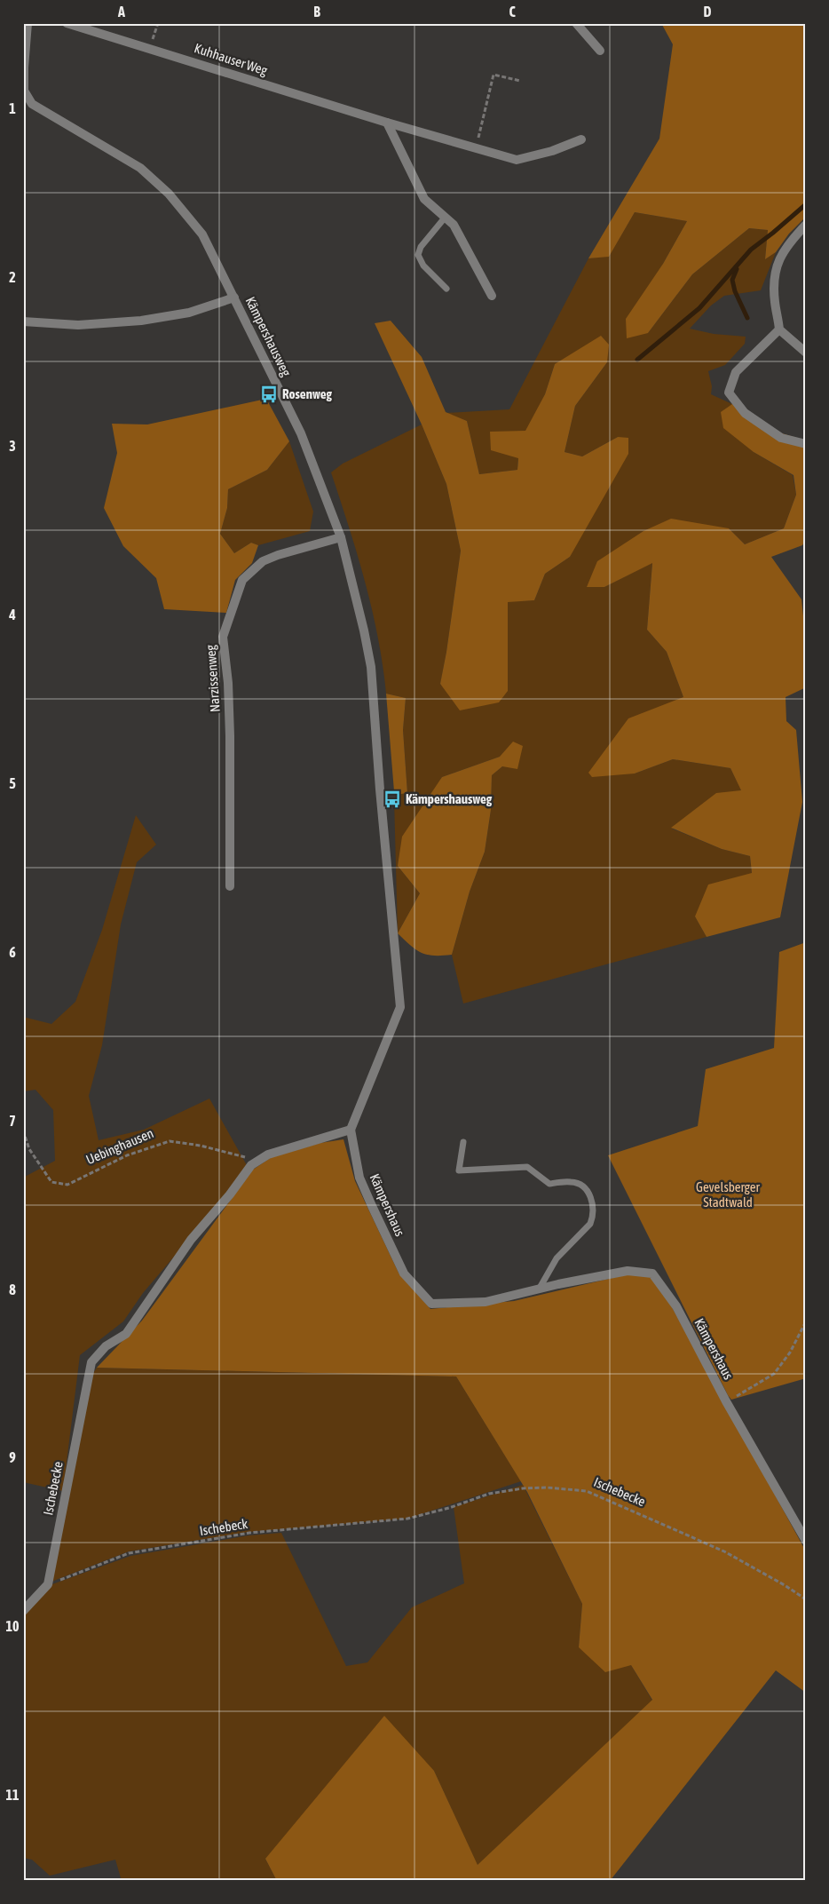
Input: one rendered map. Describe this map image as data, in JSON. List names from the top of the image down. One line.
{"streets":{"street":["Kuhhauser Weg","Kämpershausweg","Narzissenweg","Kämpershaus","Ischebecke"],"path":["Uebinghausen","Ischebeck"]},"crossings":[["Kämpershausweg","Narzissenweg"],["Kämpershausweg","Kämpershaus"],["Uebinghausen","Ischebecke"],["Ischebecke","Ischebeck"]],"parks":["Gevelsberger Stadtwald"],"places":{"bus stop":["Rosenweg","Kämpershausweg"]},"grid":{"columns":["A","B","C","D"],"rows":["1","2","3","4","5","6","7","8","9","10","11"]}}
